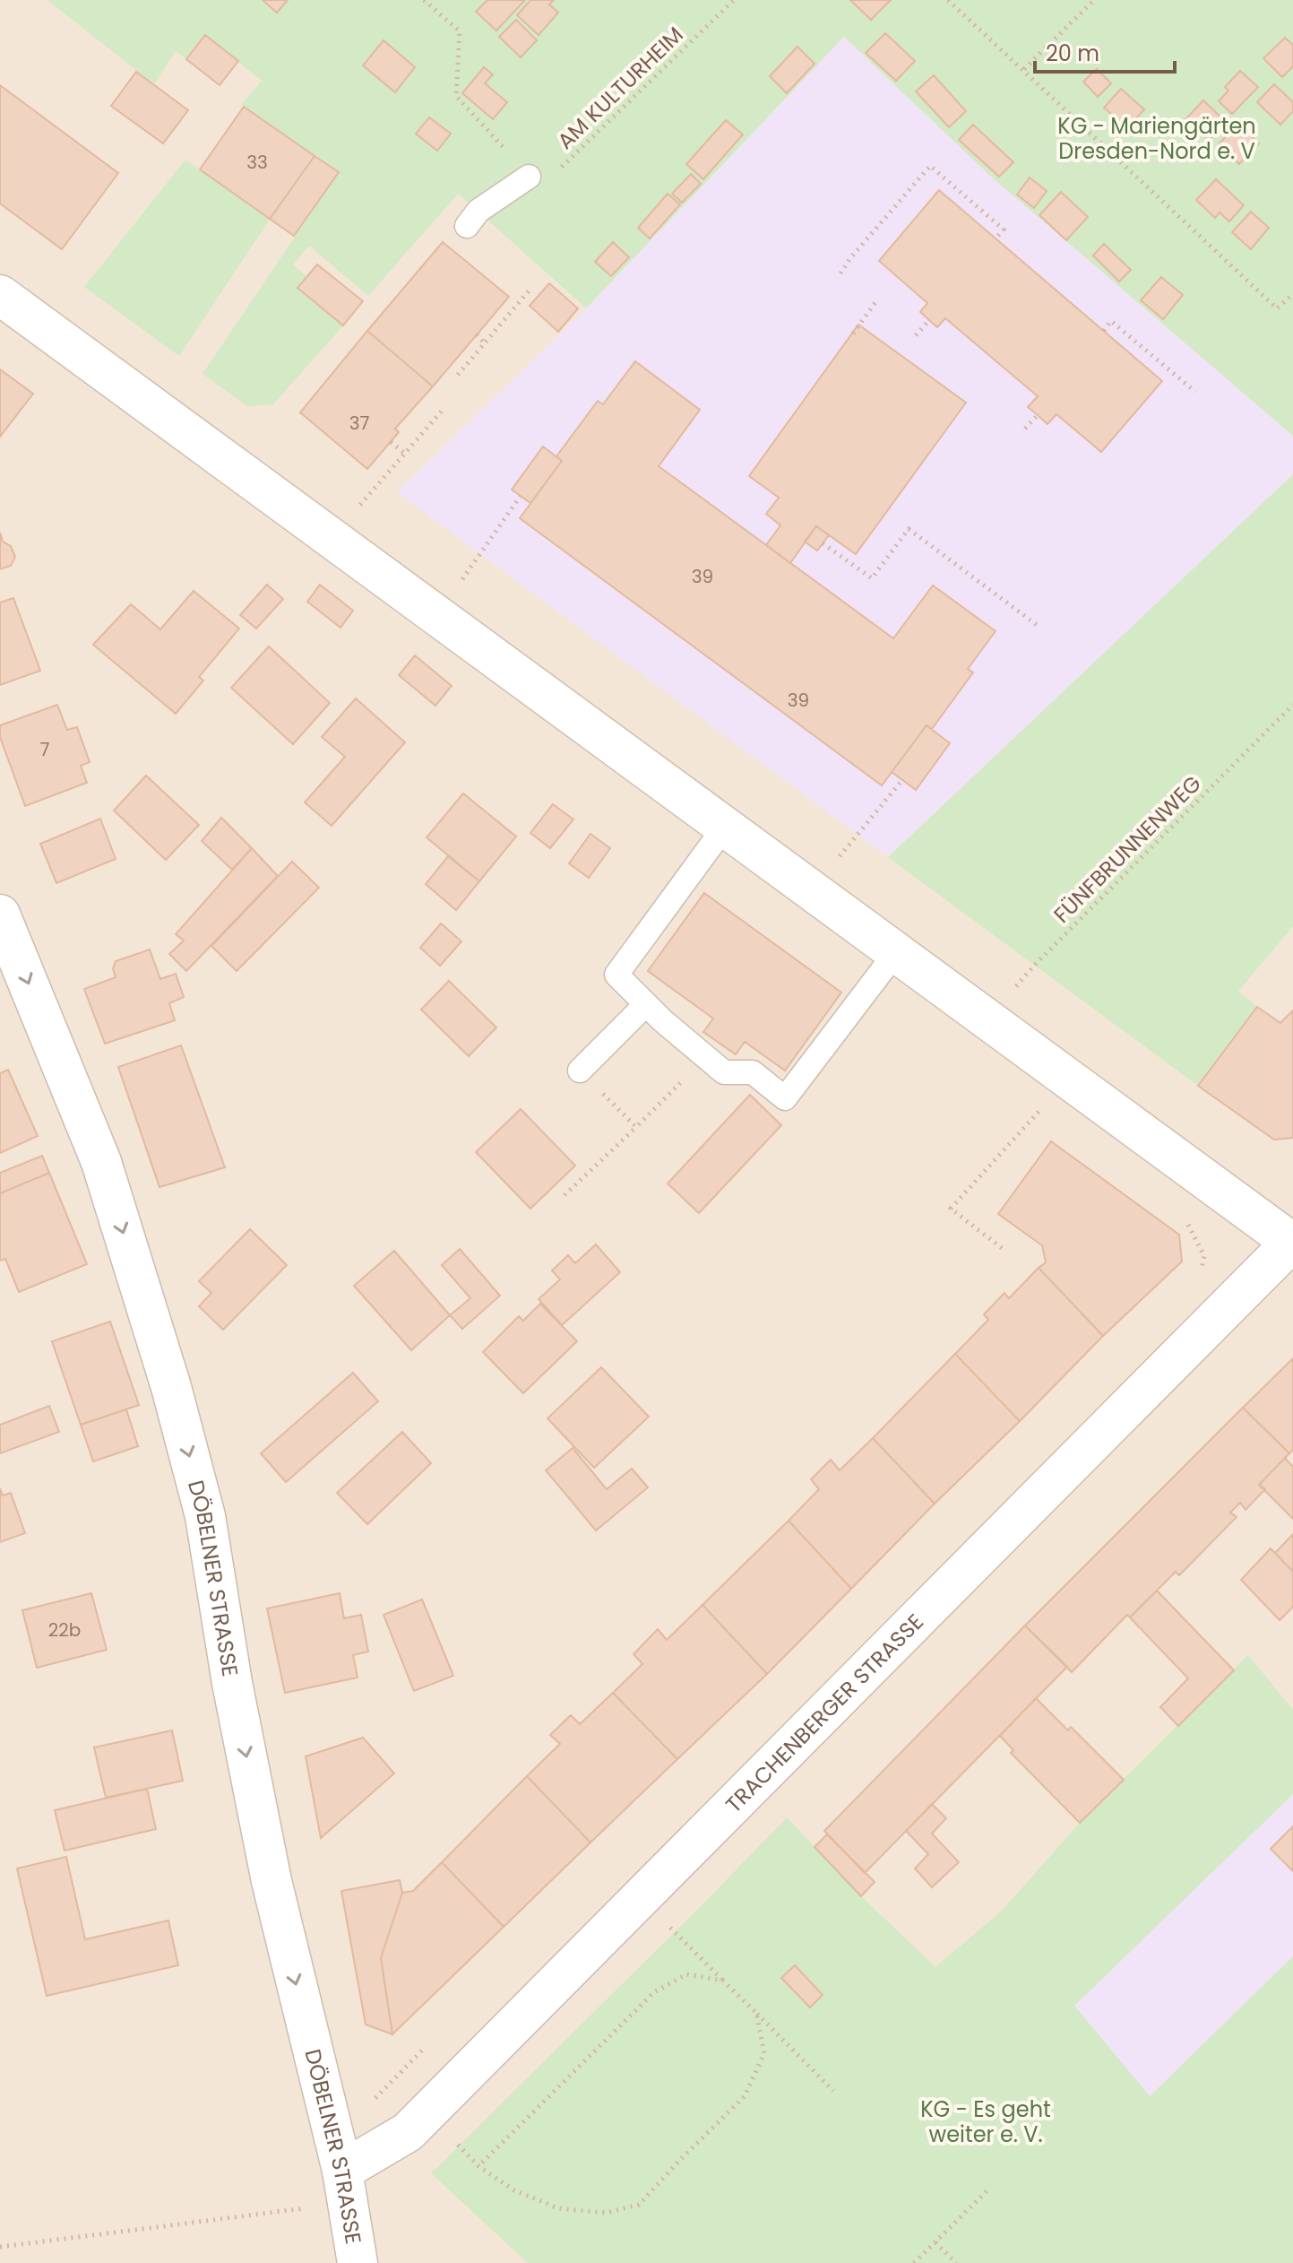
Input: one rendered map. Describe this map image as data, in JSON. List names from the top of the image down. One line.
{"streets":{"street":["DÖBELNER STRASSE","TRACHENBERGER STRASSE"],"path":["AM KULTURHEIM","FÜNFBRUNNENWEG"]},"crossings":[["DÖBELNER STRASSE","TRACHENBERGER STRASSE"]],"one_way":["DÖBELNER STRASSE"],"parks":["KG - Mariengärten Dresden-Nord e. V","KG - Es geht weiter e. V."],"house_numbers":["33","37","39","39","7","22b"],"scale_bar":"20 m"}
